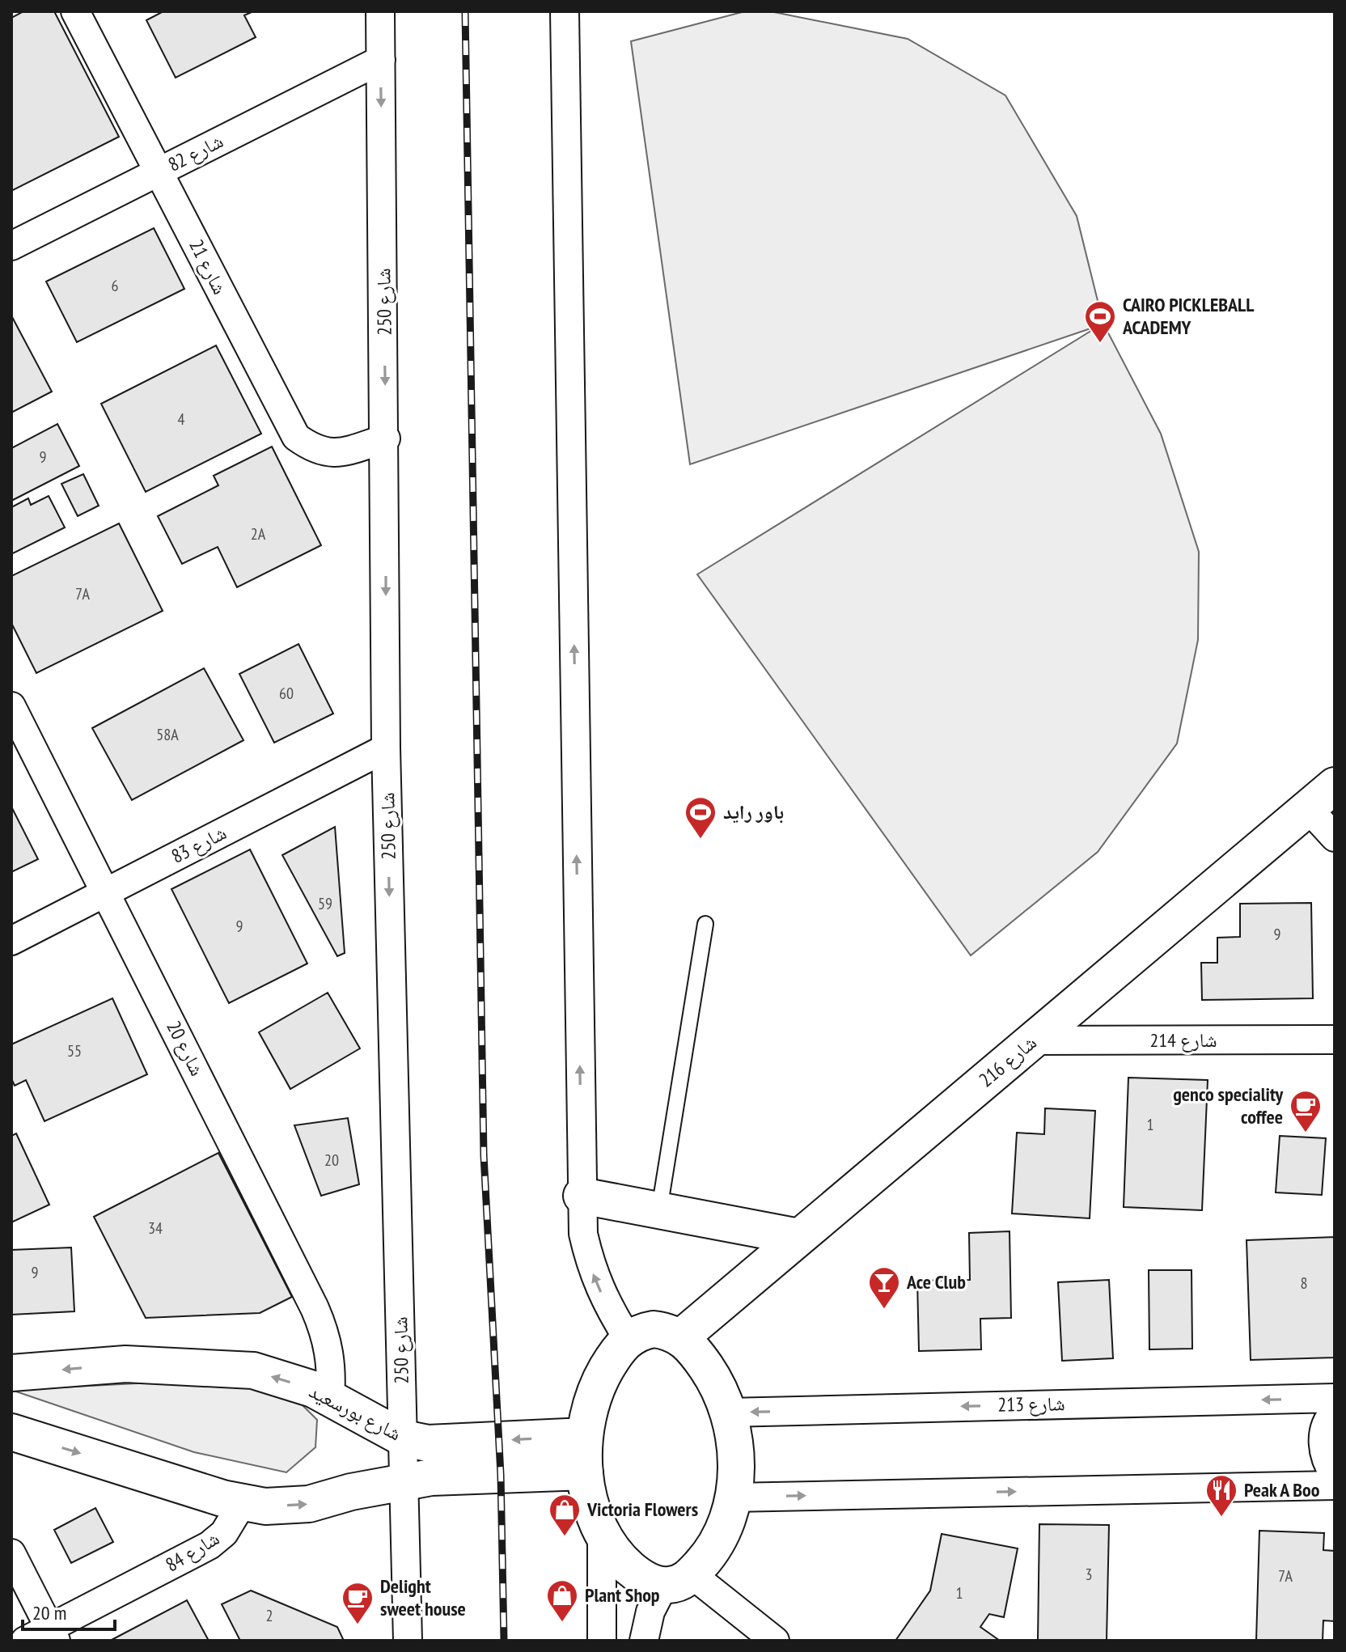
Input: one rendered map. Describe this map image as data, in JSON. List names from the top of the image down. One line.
{"streets":{"main road":["شارع 216","شارع بورسعيد"],"street":["شارع 82","شارع 21","شارع 250","شارع 83","شارع 214","شارع 20","شارع 213","شارع 84"]},"crossings":[["شارع 82","شارع 21"],["شارع 82","شارع 250"],["شارع 21","شارع 250"],["شارع 250","شارع 83"],["شارع 250","شارع بورسعيد"],["شارع 83","شارع 20"],["شارع 214","شارع 216"],["شارع 20","شارع بورسعيد"],["شارع 216","شارع 213"],["شارع 216","شارع بورسعيد"],["شارع 213","شارع بورسعيد"]],"places":{"sports":["CAIRO PICKLEBALL ACADEMY","باور رايد"],"cafe":["genco speciality coffee","Delight sweet house"],"bar":["Ace Club"],"restaurant":["Peak A Boo"],"shop":["Victoria Flowers","Plant Shop"]},"house_numbers":["6","4","9","2A","7A","60","58A","59","9","9","55","1","20","34","9","8","3","7A","1","2"],"scale_bar":"20 m"}
